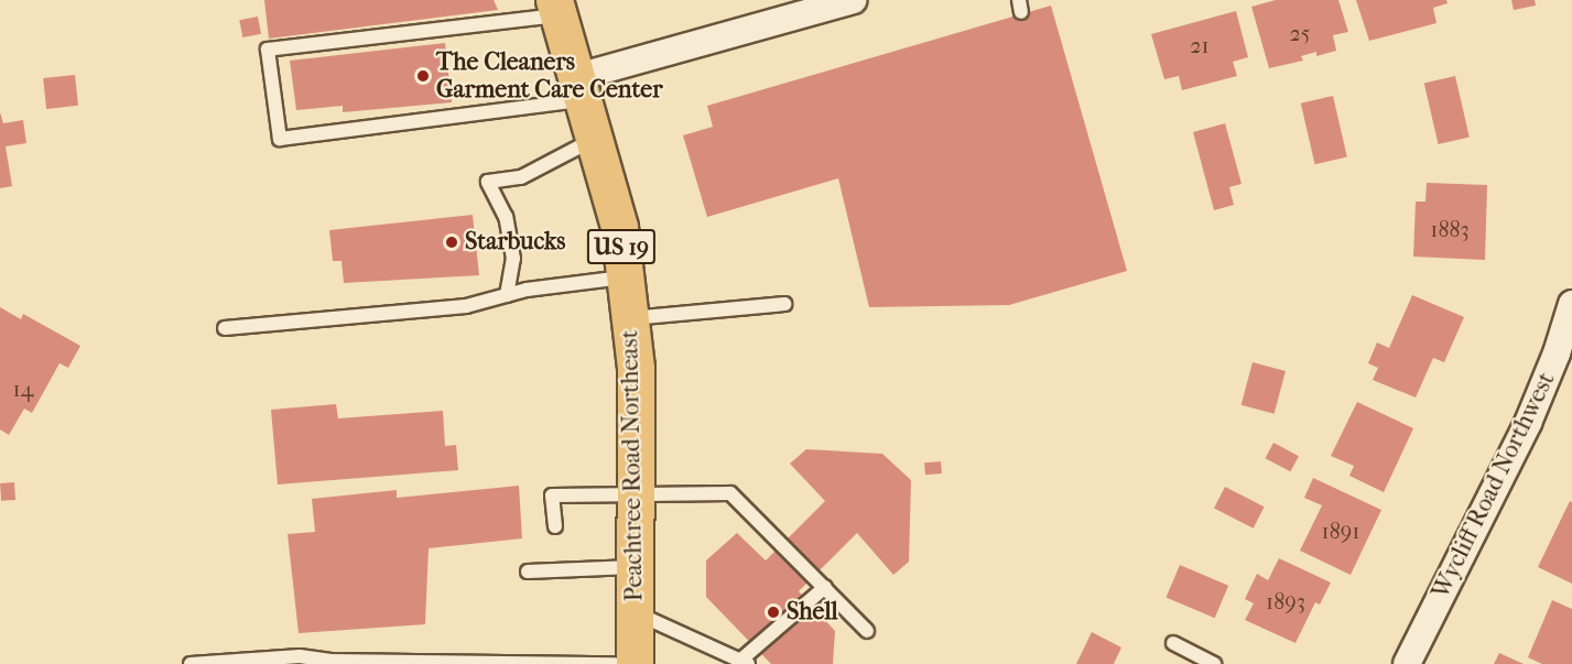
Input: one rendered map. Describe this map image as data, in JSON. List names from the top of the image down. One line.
{"streets":{"highway":["US 19","Peachtree Road Northeast"],"street":["Wycliff Road Northwest"]},"places":["The Cleaners Garment Care Center","Starbucks","Shell"],"house_numbers":["25","21","1883","14","1891","1893"]}
